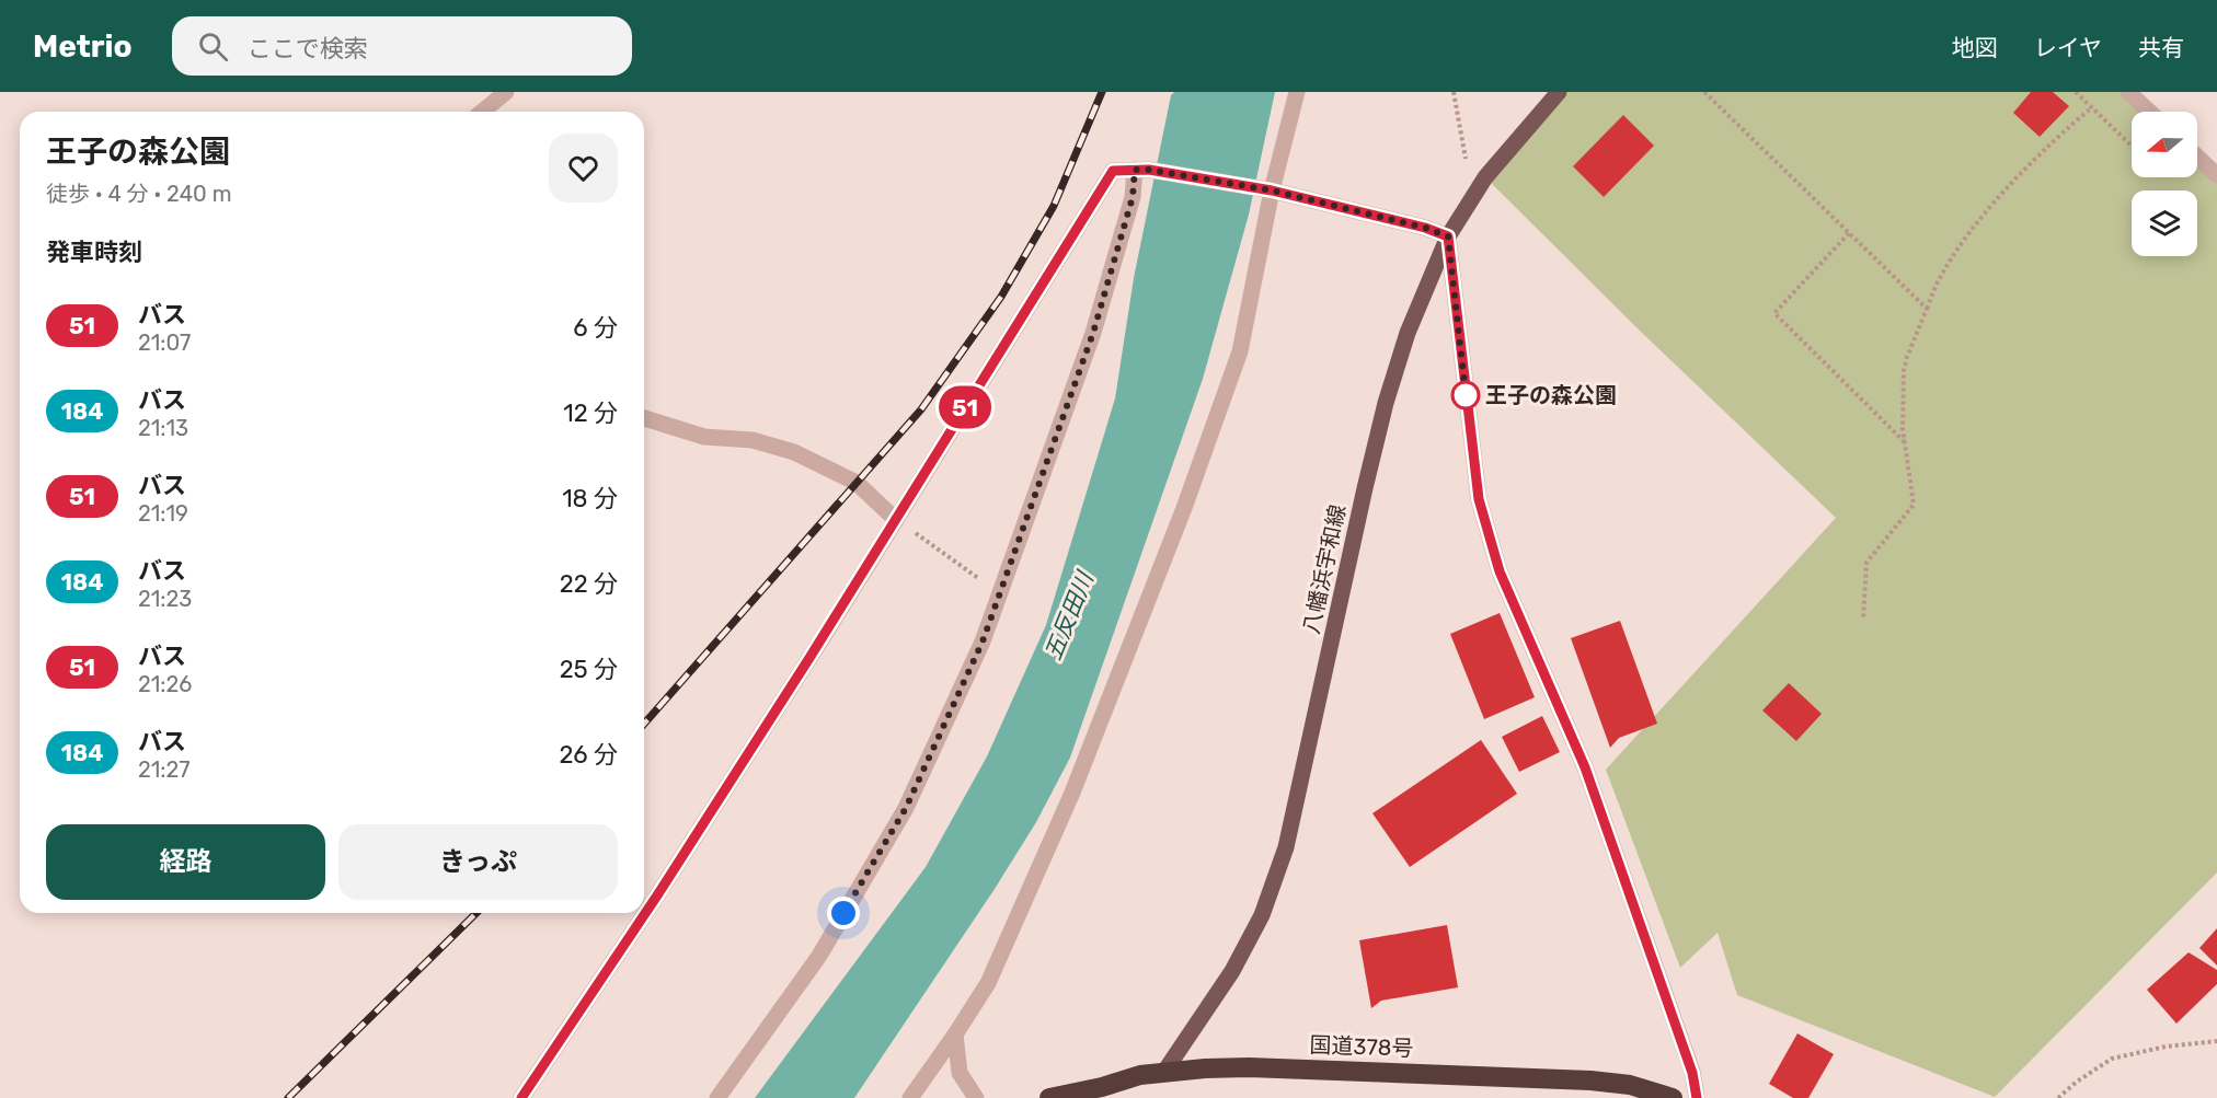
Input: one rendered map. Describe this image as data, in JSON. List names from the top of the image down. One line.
{"streets":{"highway":["国道378号"],"main road":["八幡浜宇和線"]},"crossings":[["八幡浜宇和線","国道378号"]],"water":["五反田川"],"places":["王子の森公園"],"lines":["bus line 51"],"north":"left","page":{"header":"Metrio","search":"ここで検索","nav":["地図","レイヤ","共有"],"on_map":"51","heading":[["王子の森公園","徒歩 · 4 分 · 240 m"],"発車時刻"],"list":[{"mark":"51","name":"バス","note":"21:07","value":"6 分"},{"mark":"184","name":"バス","note":"21:13","value":"12 分"},{"mark":"51","name":"バス","note":"21:19","value":"18 分"},{"mark":"184","name":"バス","note":"21:23","value":"22 分"},{"mark":"51","name":"バス","note":"21:26","value":"25 分"},{"mark":"184","name":"バス","note":"21:27","value":"26 分"}],"buttons":["経路","きっぷ"]}}
